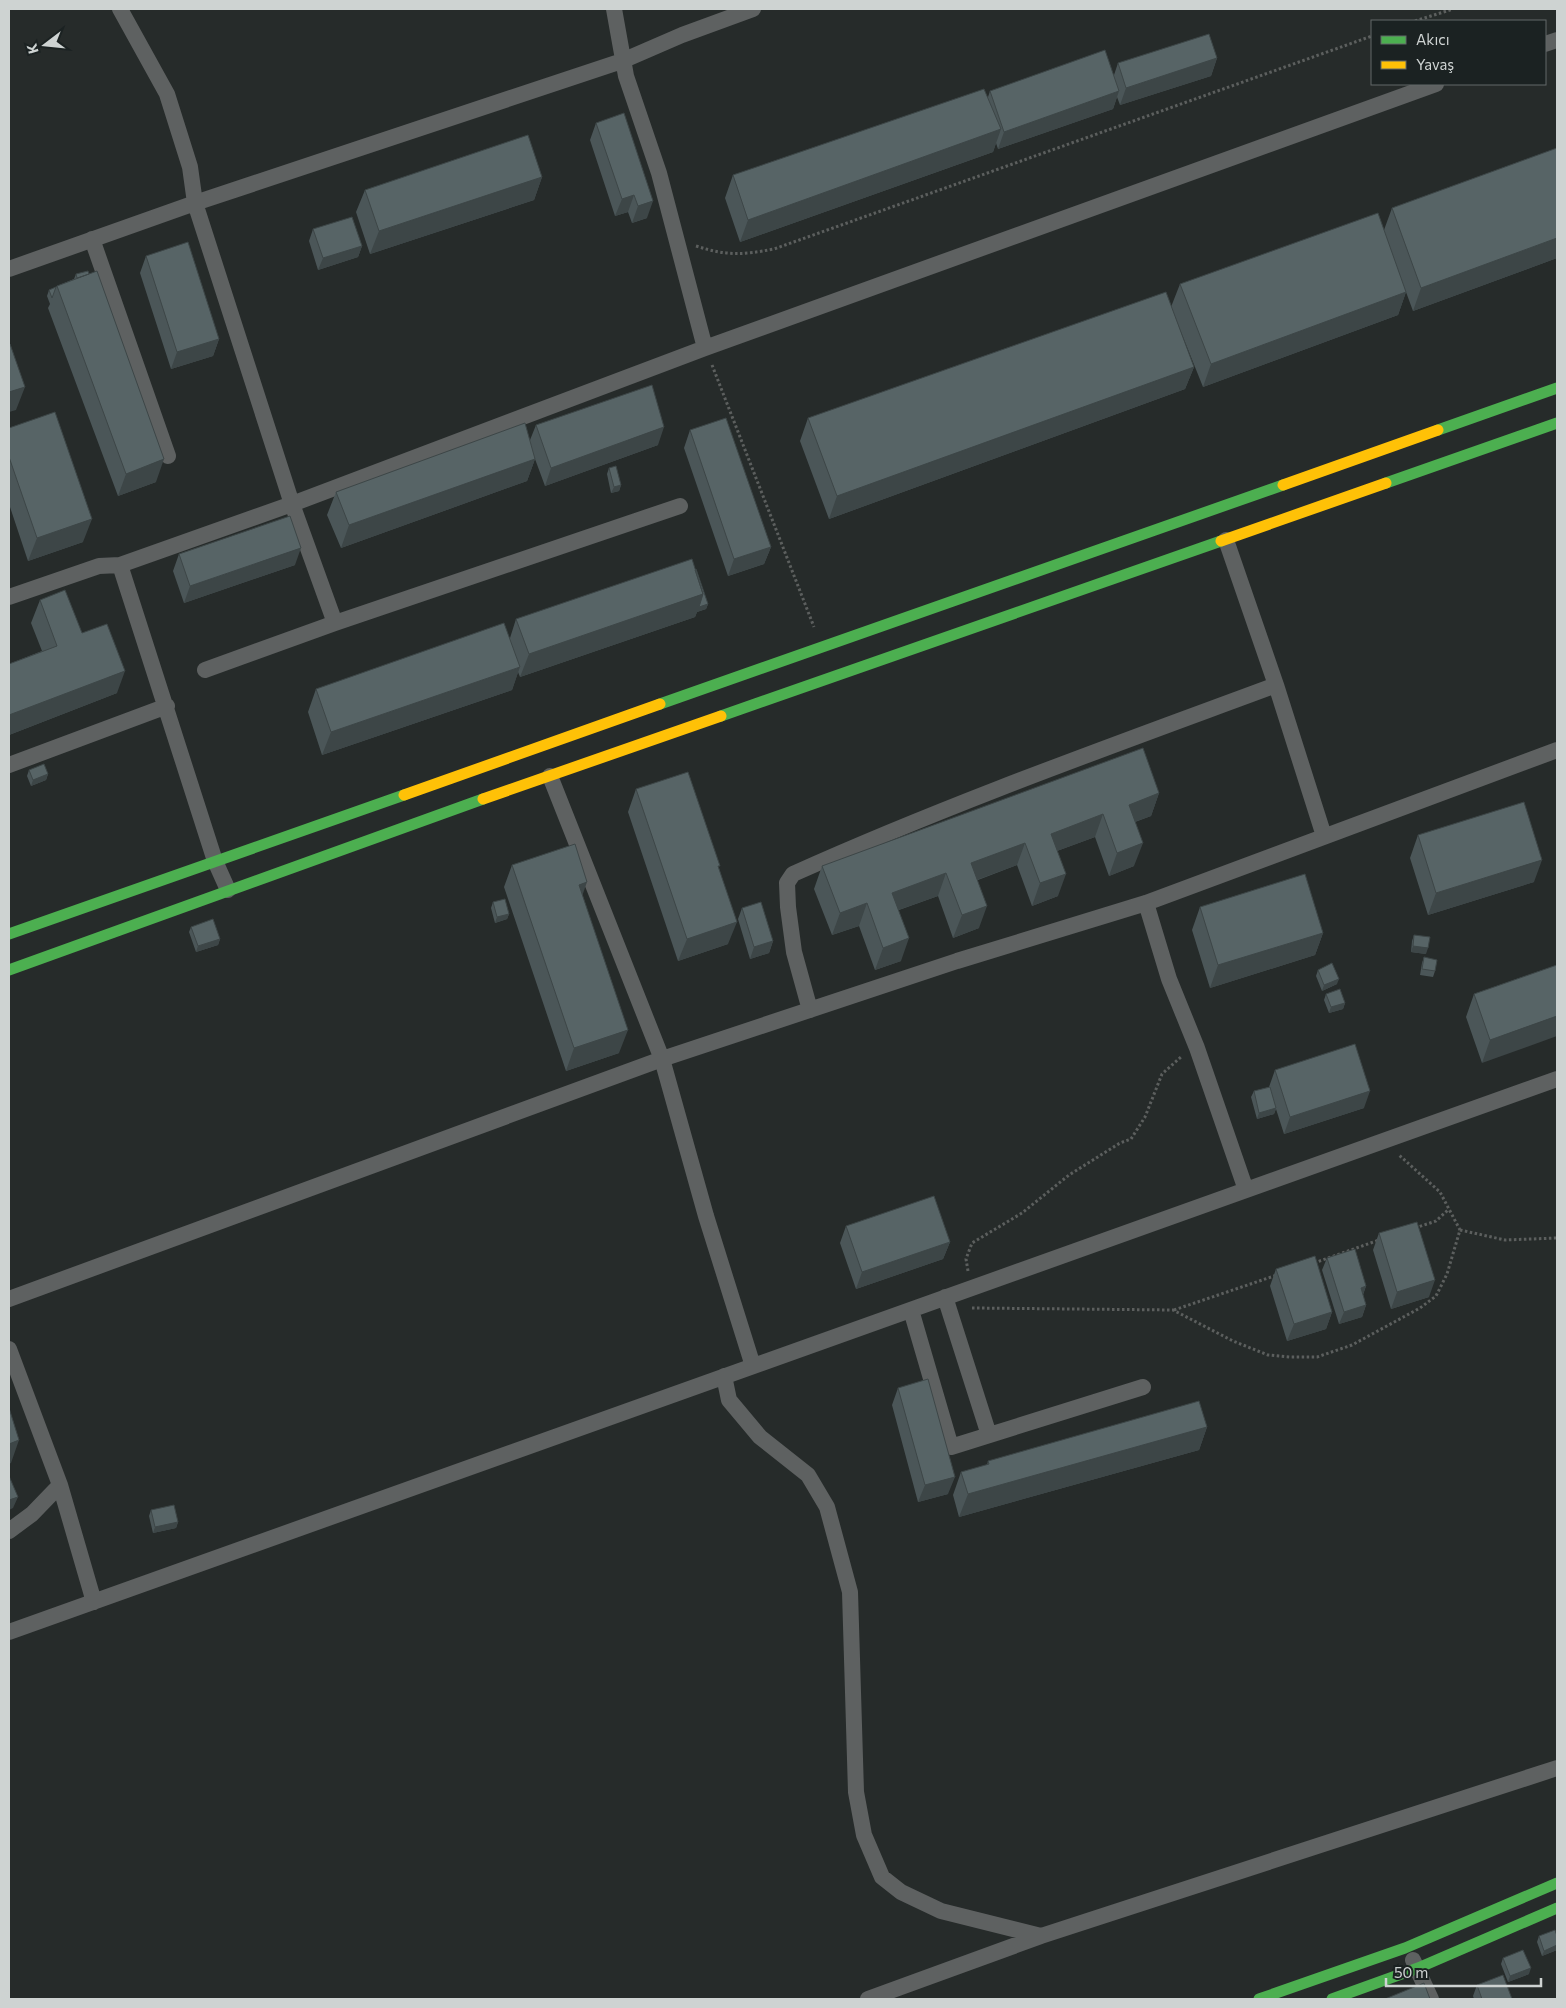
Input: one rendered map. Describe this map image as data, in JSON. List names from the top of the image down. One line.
{"legend":["Akıcı","Yavaş"],"scale_bar":"50 m","north":"left"}
